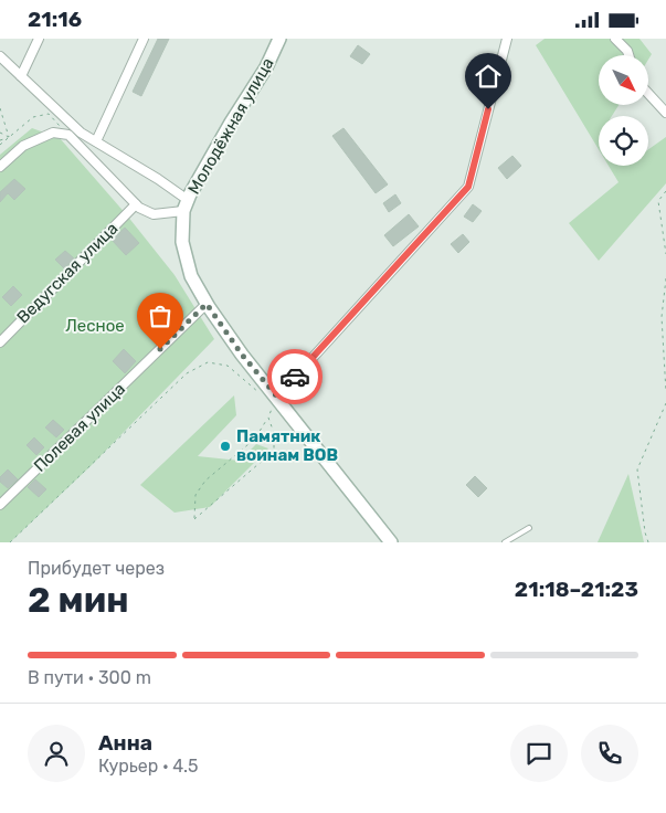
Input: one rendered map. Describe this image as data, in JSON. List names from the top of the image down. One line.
{"streets":{"main road":["Молодёжная улица"],"street":["Ведугская улица","Полевая улица"]},"crossings":[["Молодёжная улица","Полевая улица"]],"parks":["Лесное"],"places":["Памятник воинам ВОВ"],"north":"bottom right","page":{"status":"21:16","heading":["2 мин","Прибудет через","21:18–21:23"],"panel":["Анна","Курьер · 4.5"],"bar":"В пути · 300 m"}}
